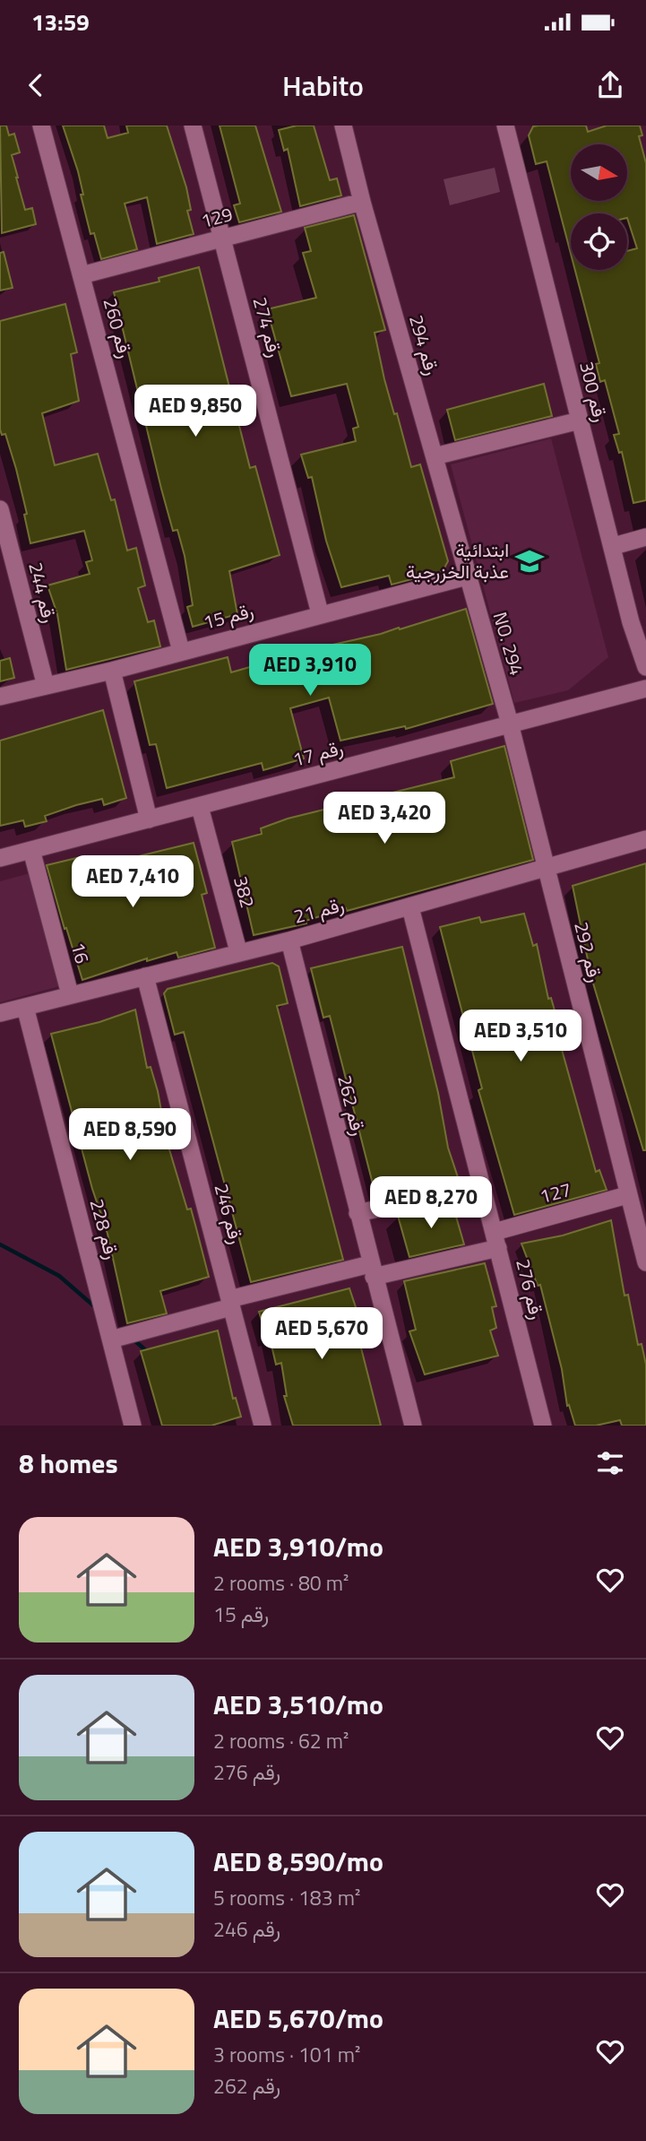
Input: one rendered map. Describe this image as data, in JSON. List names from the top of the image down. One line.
{"streets":{"street":["129","رقم 274","رقم 260","رقم 294","رقم 300","رقم 244","رقم 15","NO. 294","رقم 17","382","رقم 21","رقم 292","16","رقم 262","127","رقم 246","رقم 228","رقم 276"]},"crossings":[["129","رقم 274"],["129","رقم 260"],["129","رقم 294"],["رقم 274","رقم 15"],["رقم 260","رقم 15"],["رقم 294","رقم 15"],["رقم 294","NO. 294"],["رقم 244","رقم 15"],["رقم 15","NO. 294"],["NO. 294","رقم 17"],["NO. 294","رقم 292"],["رقم 17","382"],["رقم 17","رقم 292"],["رقم 17","16"],["382","رقم 21"],["رقم 21","رقم 292"],["رقم 21","16"],["رقم 21","رقم 262"],["رقم 21","رقم 246"],["رقم 21","رقم 228"],["رقم 21","رقم 276"],["رقم 292","127"],["رقم 262","127"],["127","رقم 246"],["127","رقم 228"],["127","رقم 276"]],"places":{"school or university":["ابتدائية عذبة الخزرجية"]},"north":"right","page":{"status":"13:59","header":"Habito","price":["AED 9,850","AED 3,910","AED 3,420","AED 7,410","AED 3,510","AED 8,590","AED 8,270","AED 5,670"],"heading":"8 homes","list":[{"name":"AED 3,910/mo","note":"2 rooms · 80 m² · رقم 15"},{"name":"AED 3,510/mo","note":"2 rooms · 62 m² · رقم 276"},{"name":"AED 8,590/mo","note":"5 rooms · 183 m² · رقم 246"},{"name":"AED 5,670/mo","note":"3 rooms · 101 m² · رقم 262"}]}}
